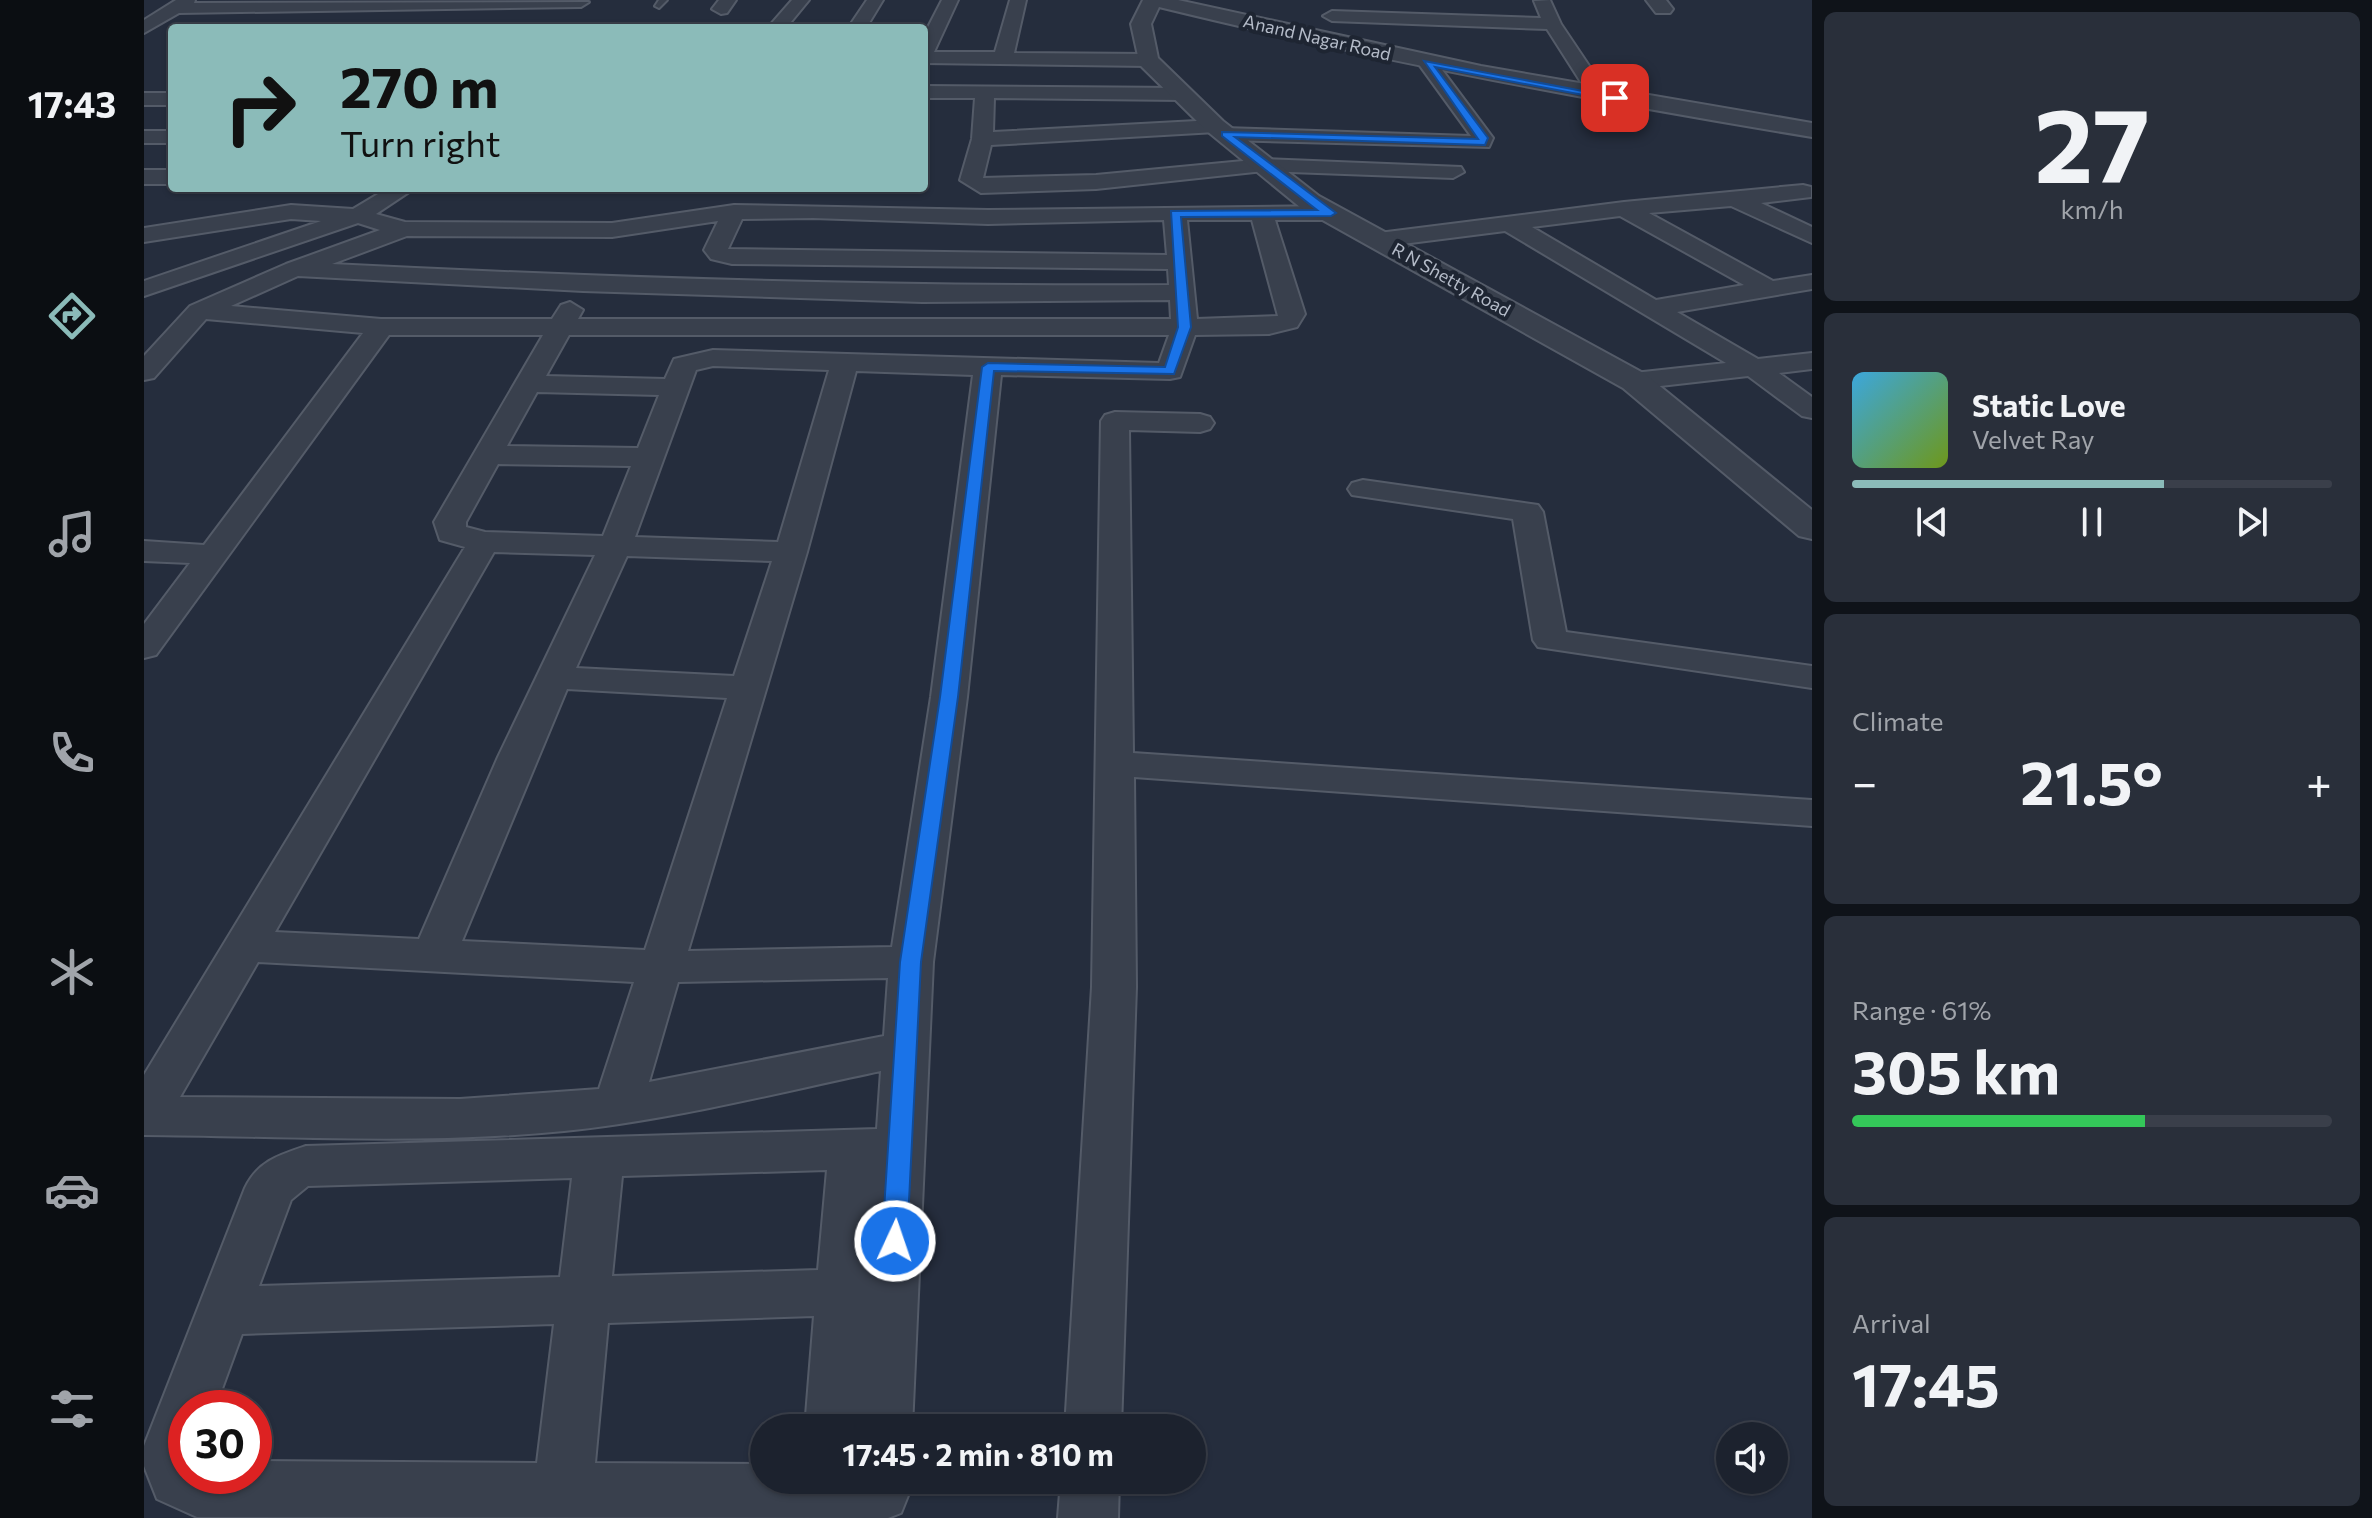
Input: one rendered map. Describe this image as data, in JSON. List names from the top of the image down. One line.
{"streets":{"street":["Anand Nagar Road","R N Shetty Road"]},"page":{"tabs":"17:43","tile":[["27","km/h"],"Climate",["Range · 61%","305 km"],["Arrival","17:45"]],"turn":["270 m","Turn right"],"song":["Static Love","Velvet Ray"],"heat":["−","21.5°","+"],"limit":"30","trip":"17:45 · 2 min · 810 m"}}
